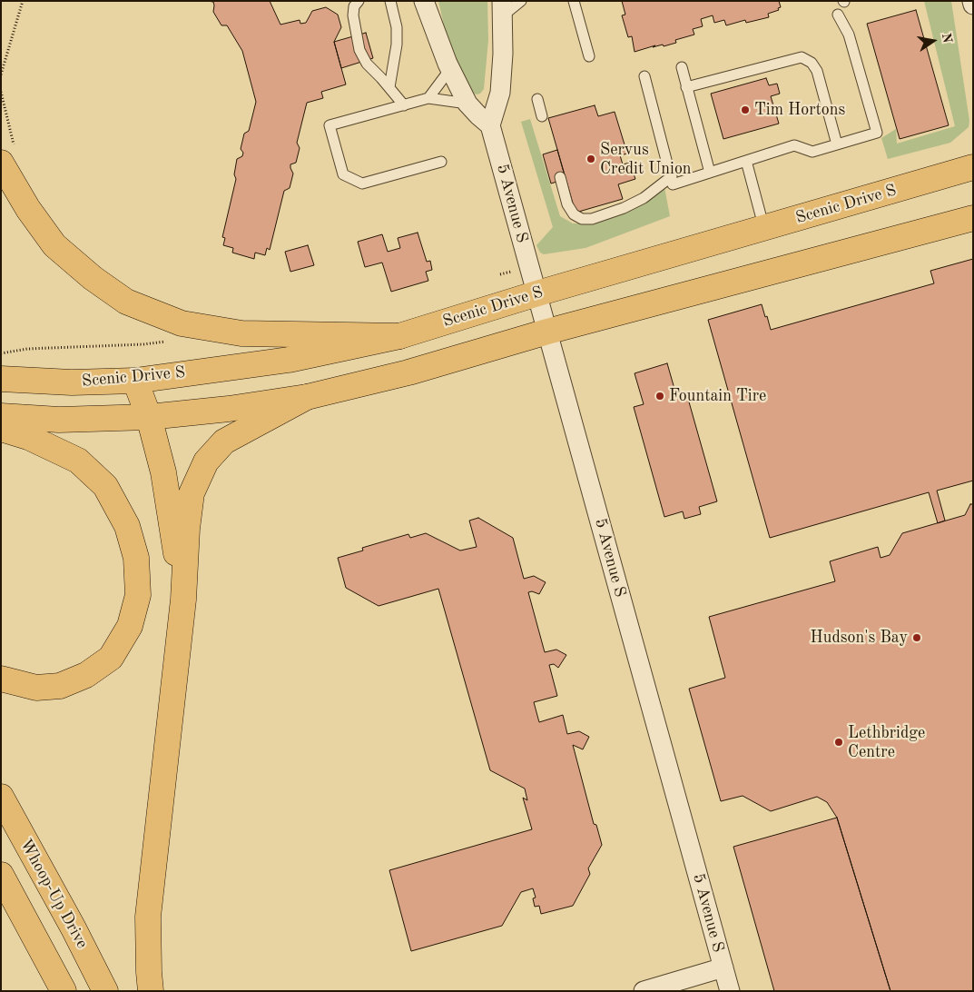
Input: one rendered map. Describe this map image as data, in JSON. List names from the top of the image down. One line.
{"streets":{"main road":["Scenic Drive S","Whoop-Up Drive"],"street":["5 Avenue S"]},"crossings":[["5 Avenue S","Scenic Drive S"]],"places":["Tim Hortons","Servus Credit Union","Fountain Tire","Hudson's Bay","Lethbridge Centre"],"north":"right"}
